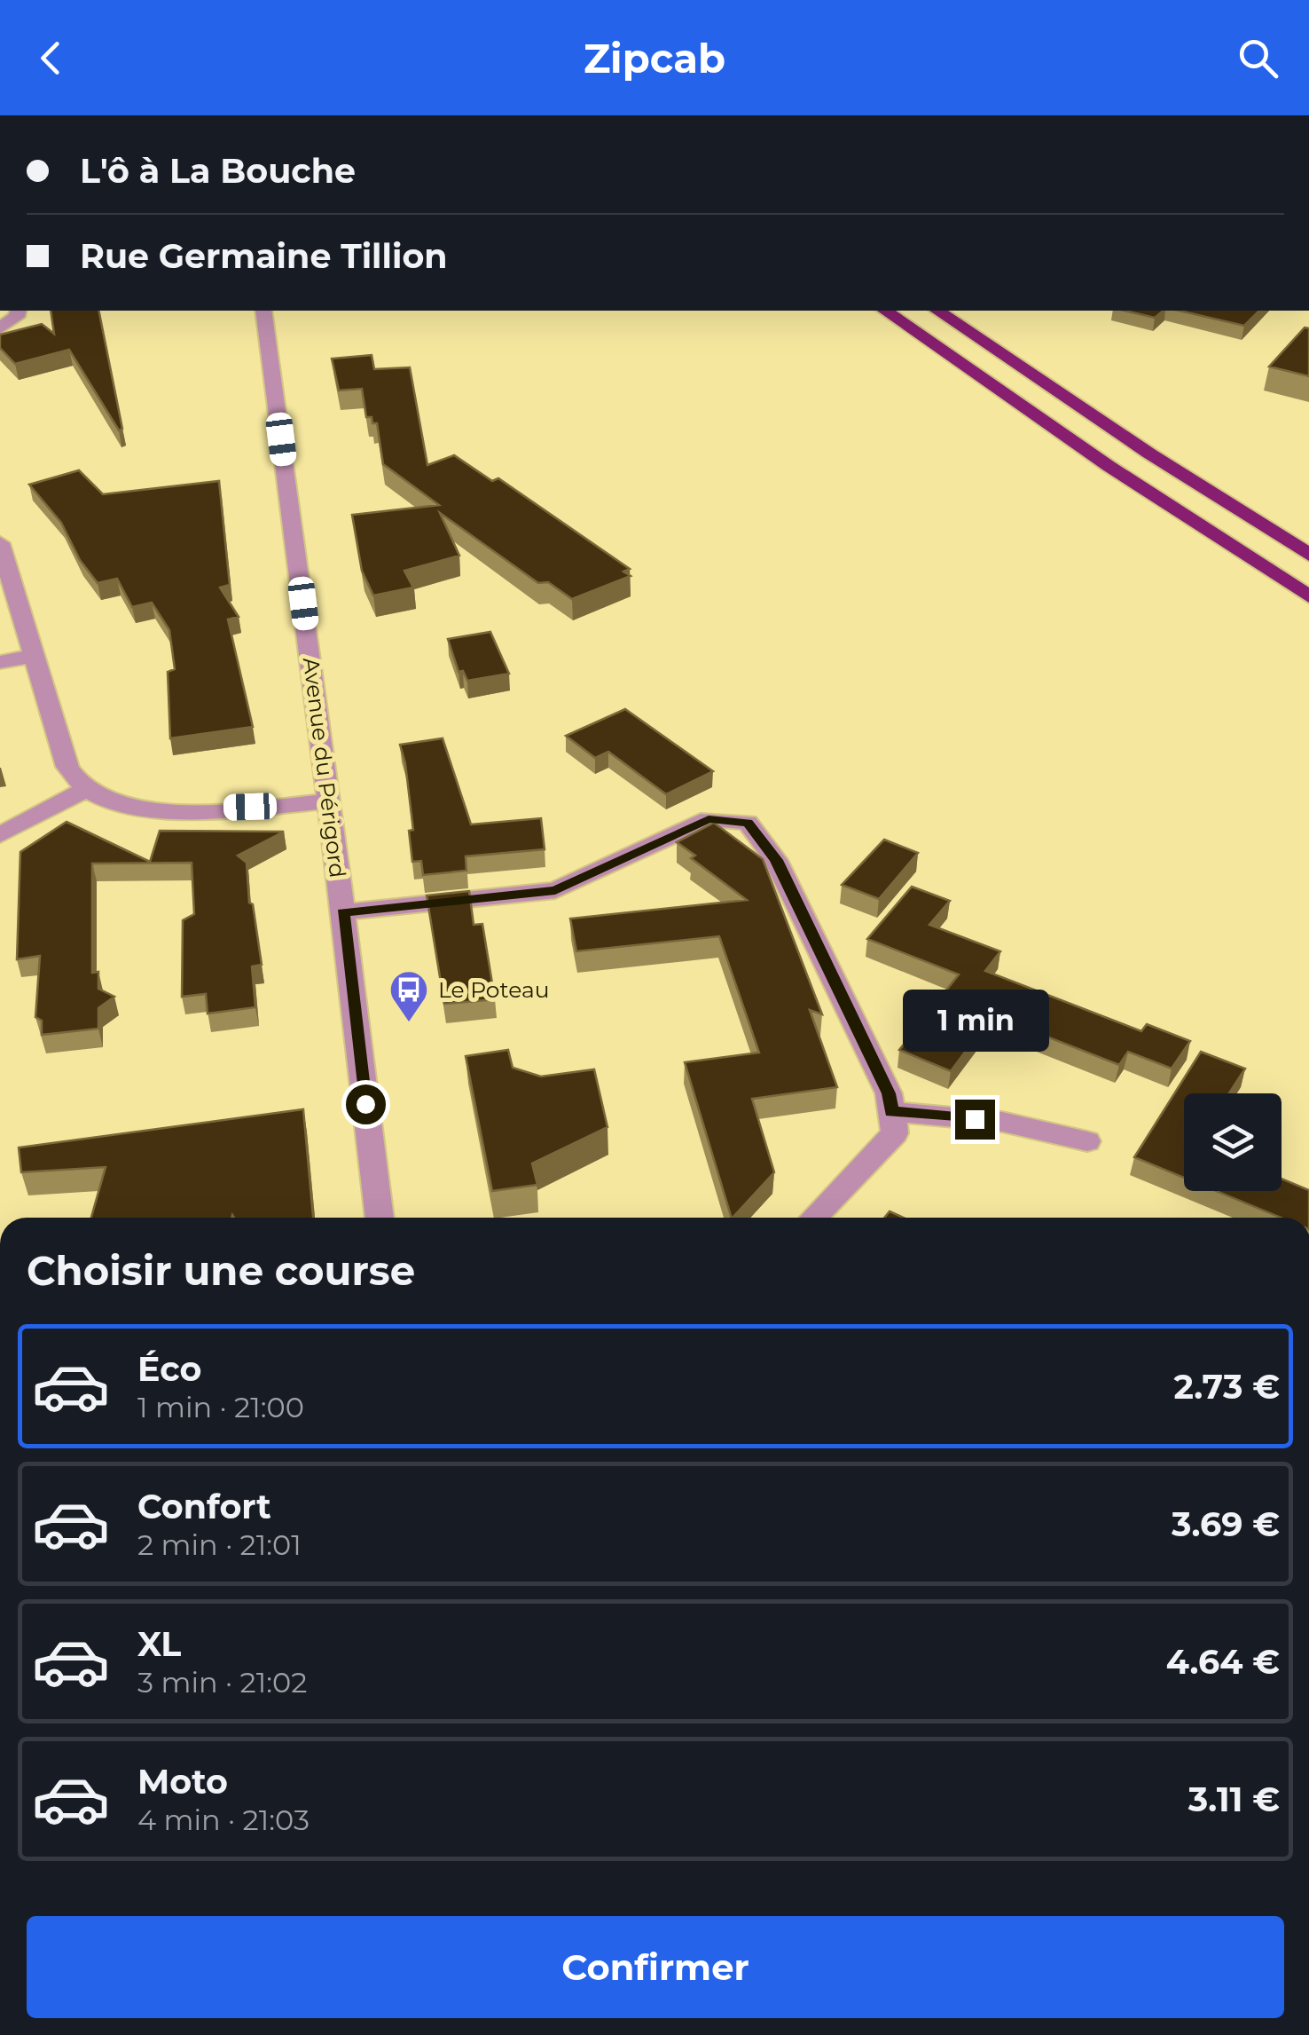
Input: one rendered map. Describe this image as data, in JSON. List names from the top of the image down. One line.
{"streets":{"street":["Avenue du Périgord"]},"places":{"bus stop":["Le Poteau"]},"page":{"header":"Zipcab","banner":["L'ô à La Bouche","Rue Germaine Tillion"],"bubble":"1 min","heading":"Choisir une course","list":[{"name":"Éco","note":"1 min · 21:00","value":"2.73 €"},{"name":"Confort","note":"2 min · 21:01","value":"3.69 €"},{"name":"XL","note":"3 min · 21:02","value":"4.64 €"},{"name":"Moto","note":"4 min · 21:03","value":"3.11 €"}],"buttons":"Confirmer"}}
